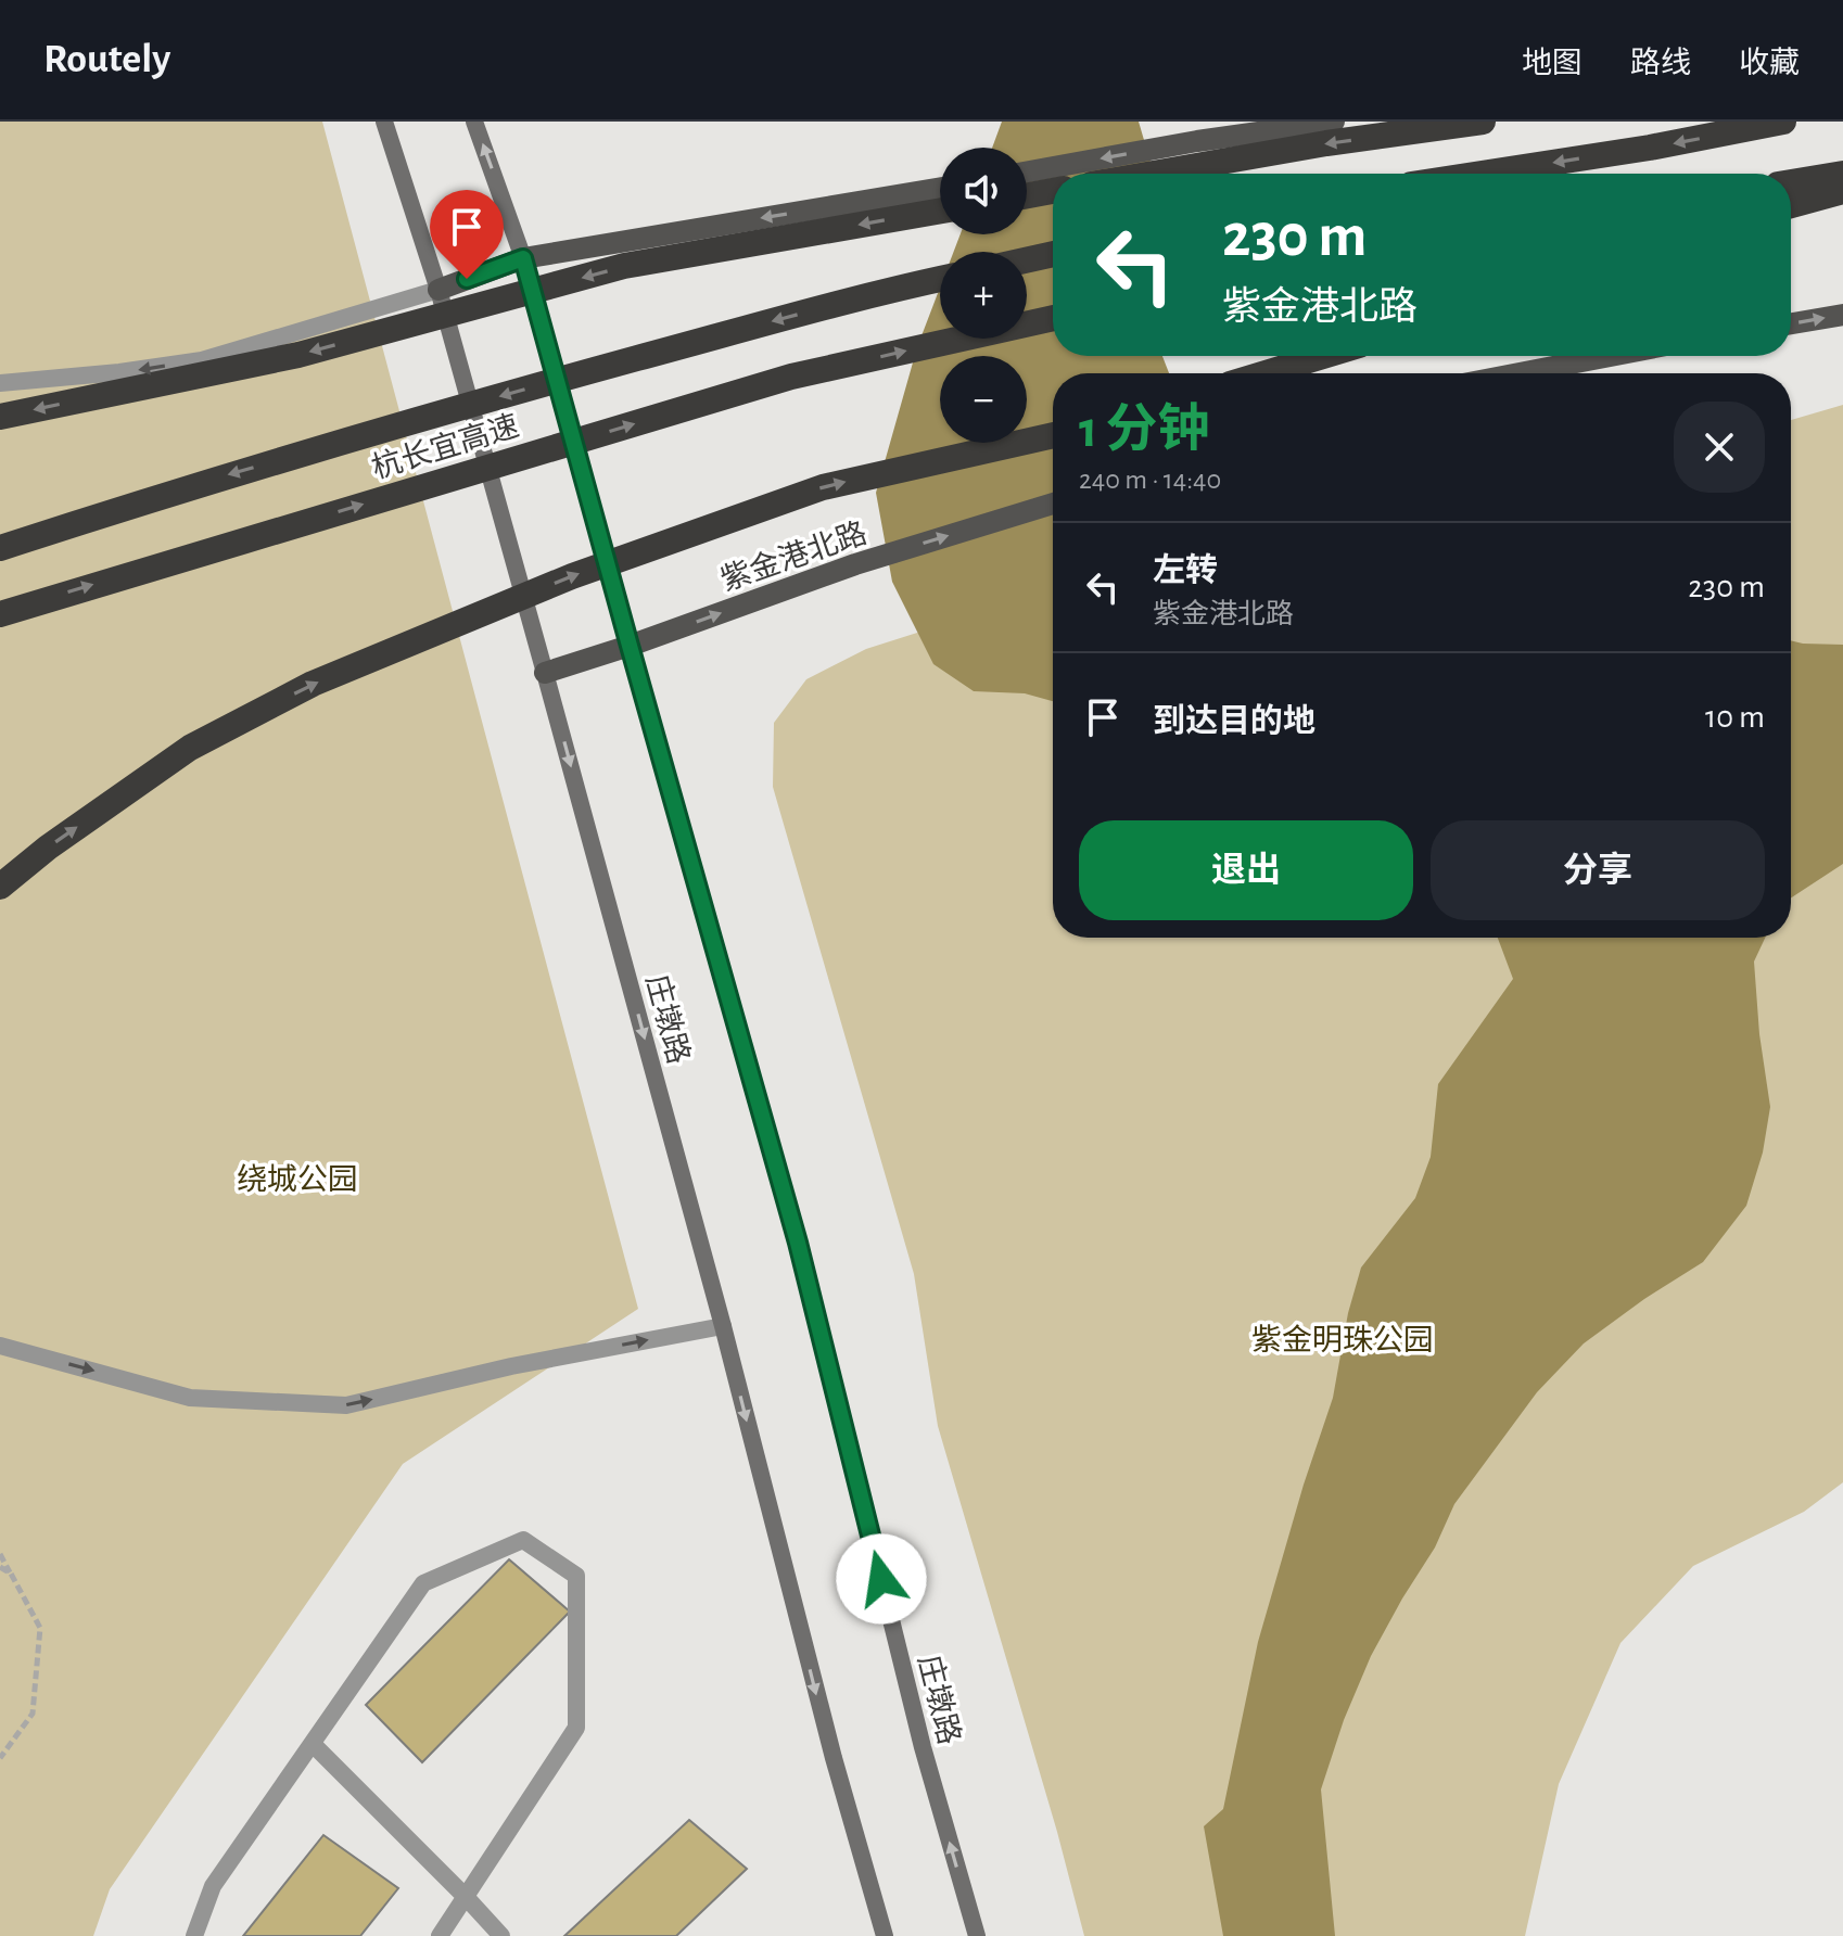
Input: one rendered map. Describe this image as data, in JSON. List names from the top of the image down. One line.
{"streets":{"highway":["杭长宜高速"],"main road":["紫金港北路","庄墩路"]},"crossings":[["紫金港北路","庄墩路"]],"one_way":["紫金港北路"],"parks":["绕城公园","紫金明珠公园"],"page":{"header":"Routely","nav":["地图","路线","收藏"],"map_buttons":["+","−"],"turn":["230 m","紫金港北路"],"heading":["1 分钟","240 m · 14:40"],"list":[{"name":"左转","note":"紫金港北路","value":"230 m"},{"name":"到达目的地","value":"10 m"}],"buttons":["退出","分享"]}}
